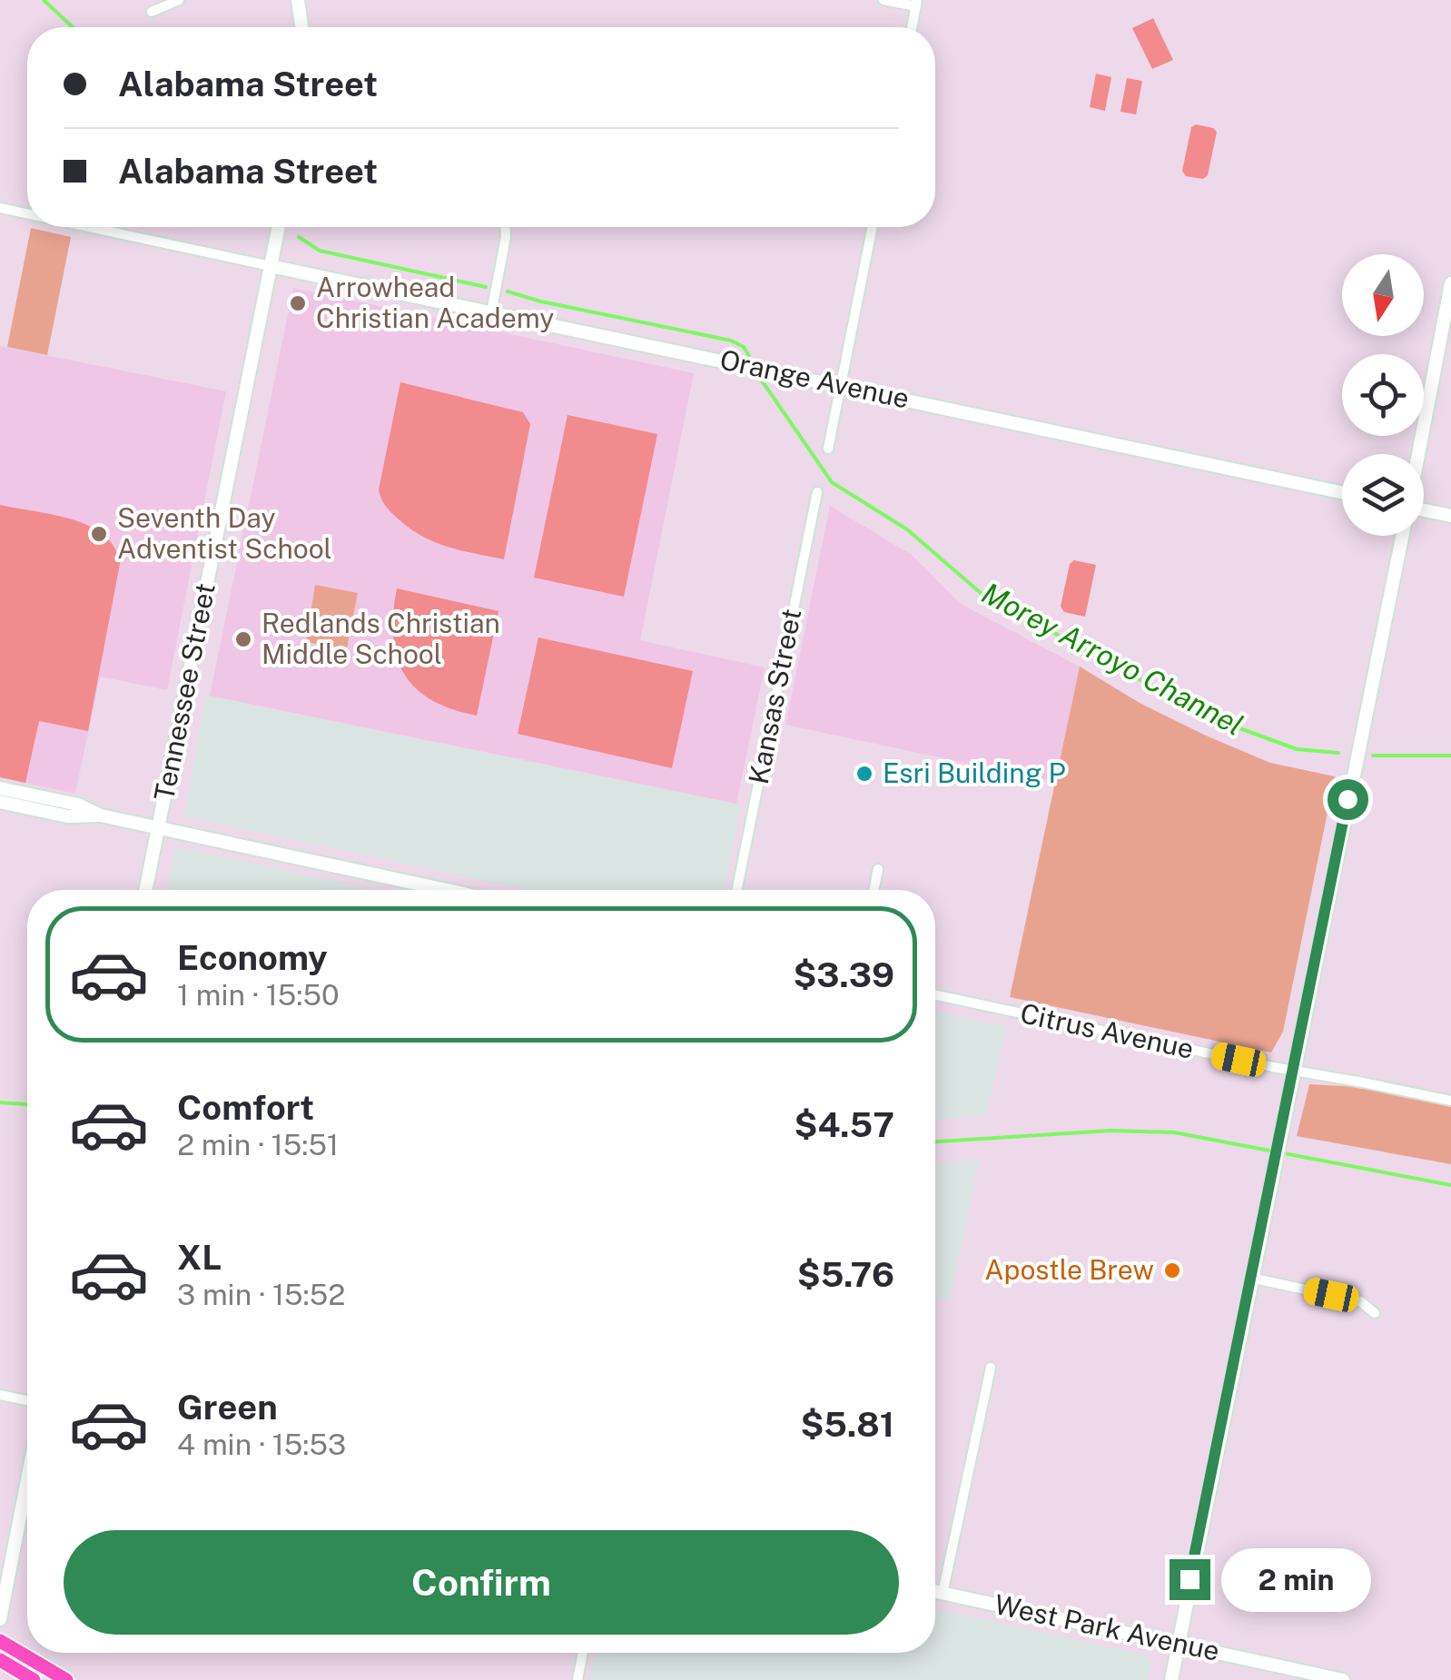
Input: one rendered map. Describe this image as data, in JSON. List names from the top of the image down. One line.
{"streets":{"main road":["Orange Avenue","Tennessee Street","West Park Avenue"],"street":["Kansas Street","Citrus Avenue"]},"crossings":[["Orange Avenue","Tennessee Street"]],"water":["Morey Arroyo Channel"],"places":["Arrowhead Christian Academy","Seventh Day Adventist School","Redlands Christian Middle School","Esri Building P","Apostle Brew"],"north":"bottom","page":{"banner":["Alabama Street","Alabama Street"],"list":[{"name":"Economy","note":"1 min · 15:50","value":"$3.39"},{"name":"Comfort","note":"2 min · 15:51","value":"$4.57"},{"name":"XL","note":"3 min · 15:52","value":"$5.76"},{"name":"Green","note":"4 min · 15:53","value":"$5.81"}],"buttons":"Confirm","bubble":"2 min"}}
